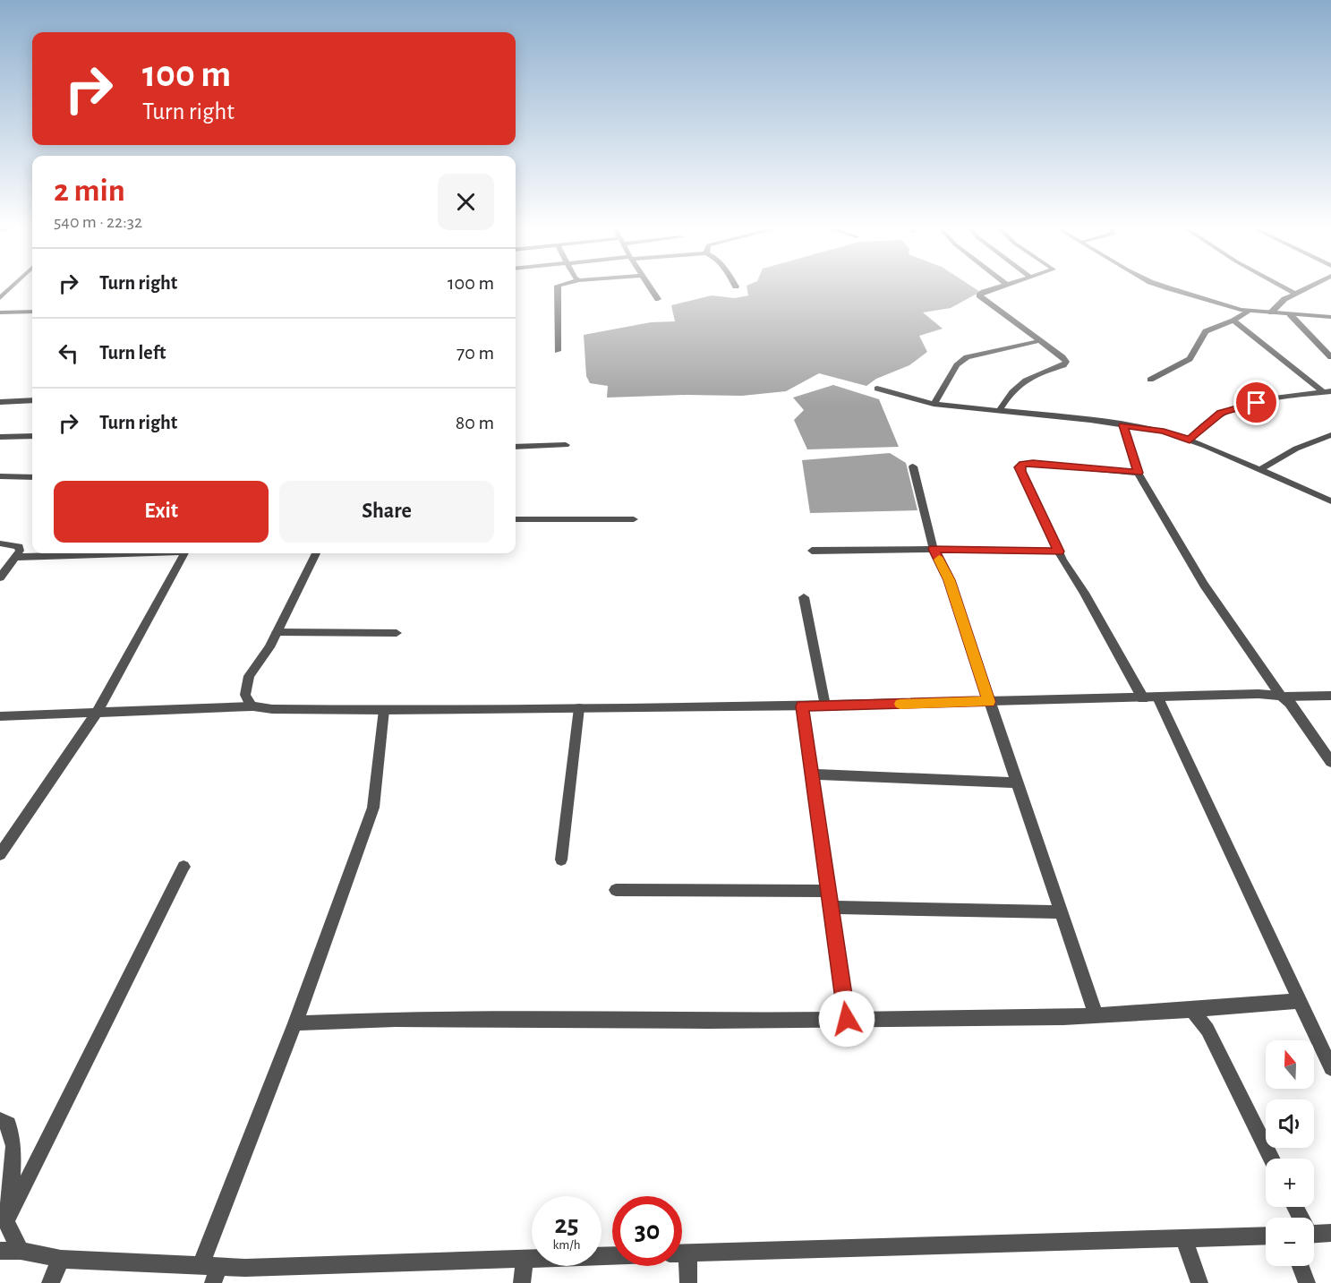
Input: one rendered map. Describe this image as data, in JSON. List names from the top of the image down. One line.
{"north":"top","page":{"turn":["100 m","Turn right"],"heading":["2 min","540 m · 22:32"],"list":[{"name":"Turn right","value":"100 m"},{"name":"Turn left","value":"70 m"},{"name":"Turn right","value":"80 m"}],"buttons":["Exit","Share"],"map_buttons":["+","−"],"speed":"25 km/h","limit":"30"}}
